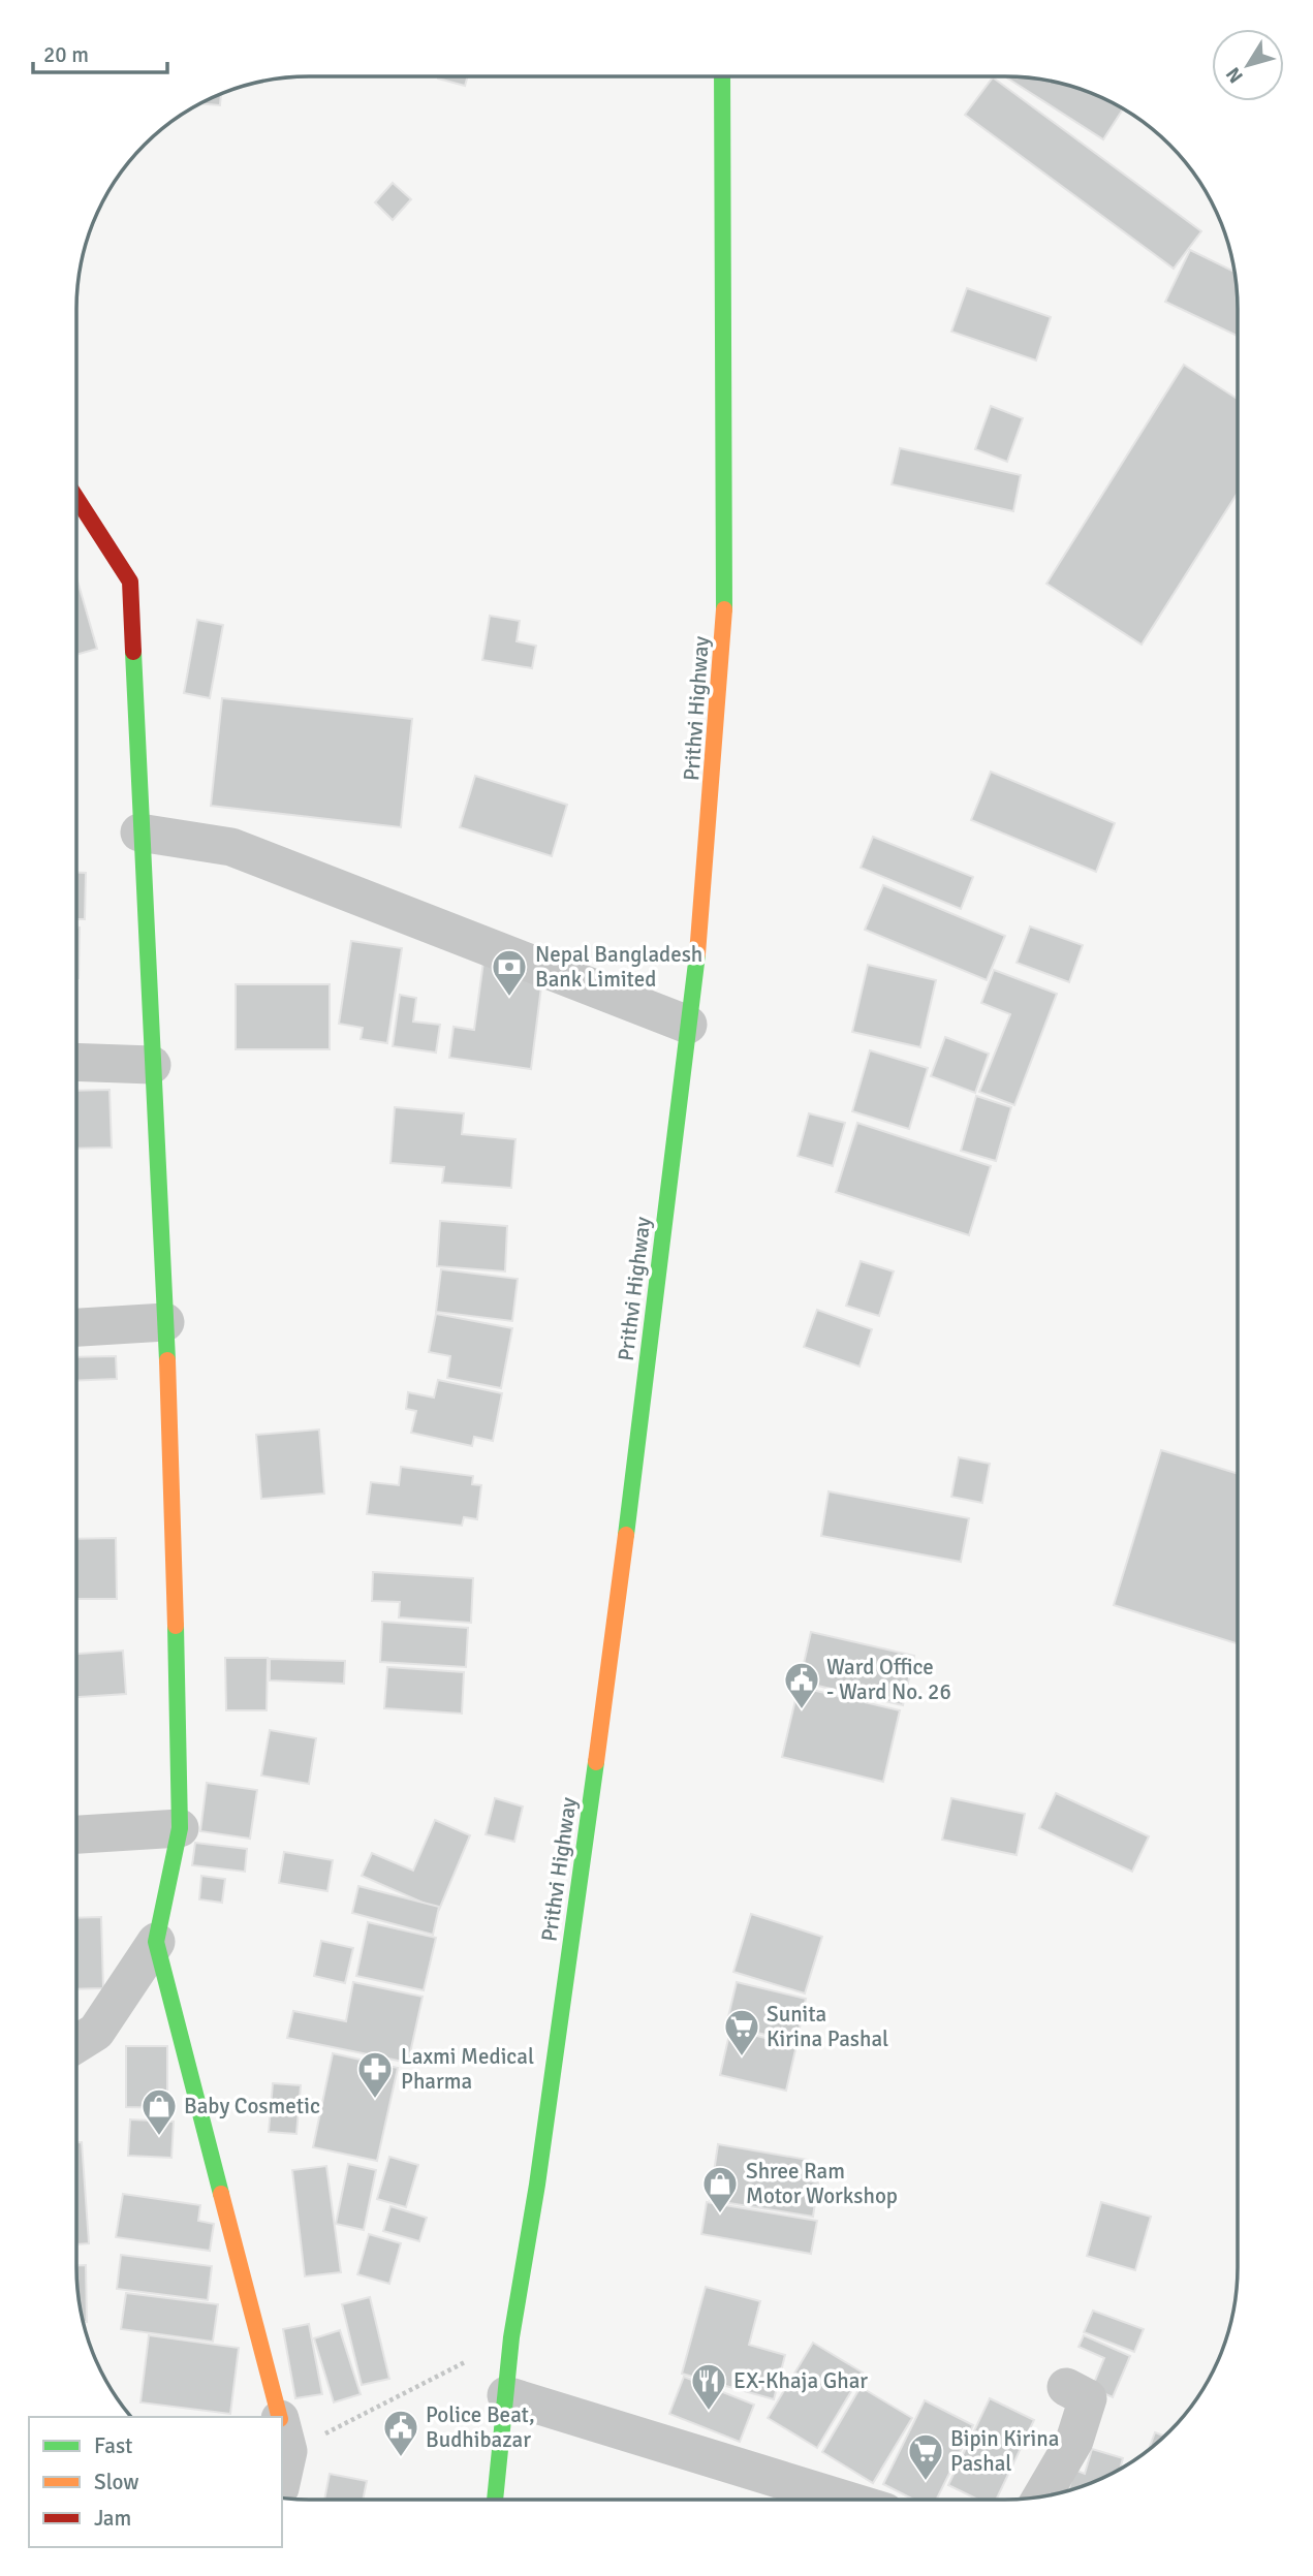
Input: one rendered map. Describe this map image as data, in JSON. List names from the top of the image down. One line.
{"streets":{"main road":["Prithvi Highway"]},"places":{"bank":["Nepal Bangladesh Bank Limited"],"public building":["Ward Office - Ward No. 26","Police Beat, Budhibazar"],"supermarket":["Sunita Kirina Pashal","Bipin Kirina Pashal"],"pharmacy":["Laxmi Medical Pharma"],"shop":["Baby Cosmetic","Shree Ram Motor Workshop"],"restaurant":["EX-Khaja Ghar"]},"legend":["Fast","Slow","Jam"],"scale_bar":"20 m","north":"bottom left"}
